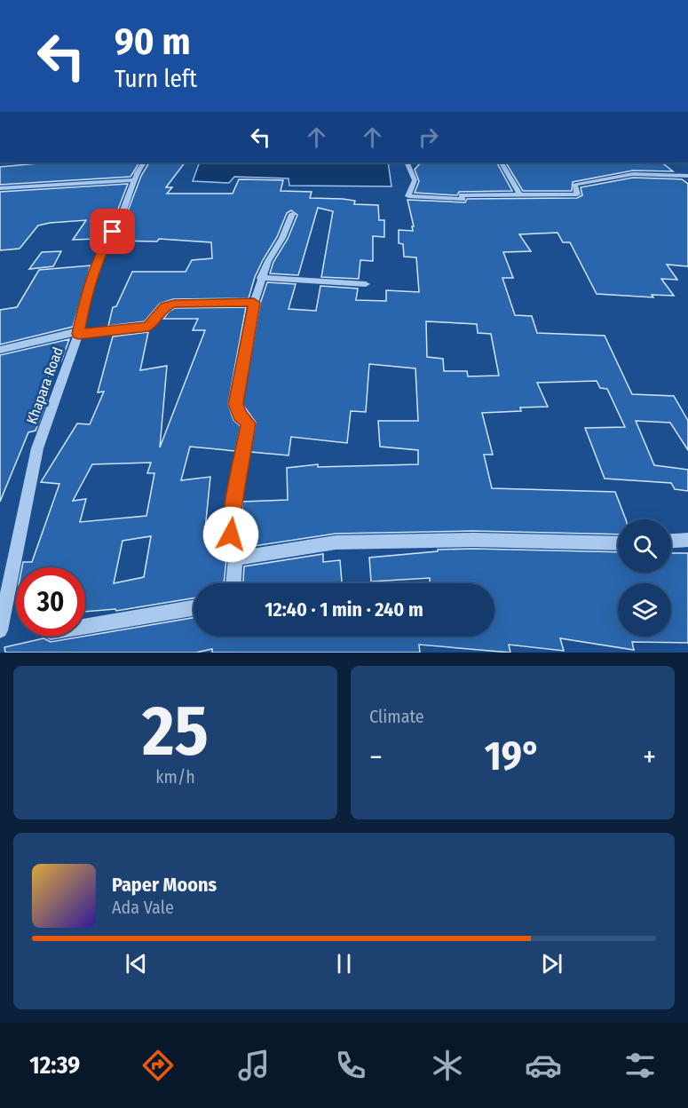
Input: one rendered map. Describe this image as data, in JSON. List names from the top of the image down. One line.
{"streets":{"street":["Khapara Road"]},"page":{"turn":["90 m","Turn left"],"limit":"30","trip":"12:40 · 1 min · 240 m","tile":[["25","km/h"],"Climate"],"heat":["−","19°","+"],"song":["Paper Moons","Ada Vale"],"tabs":"12:39"}}
